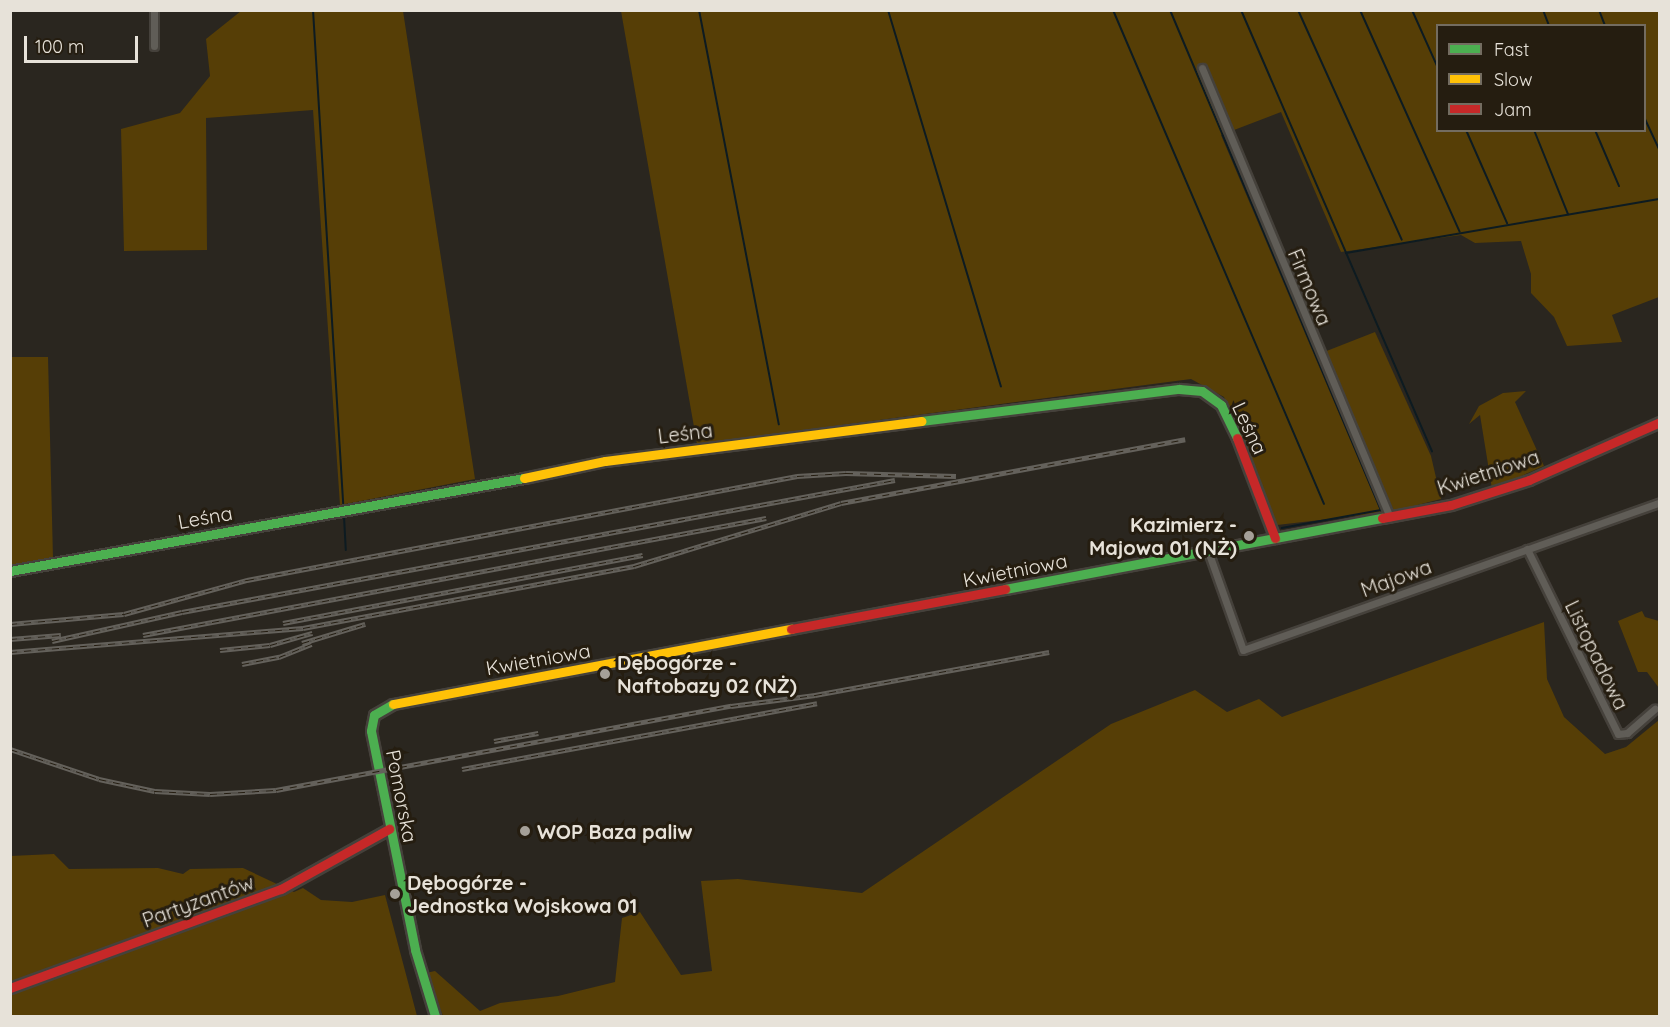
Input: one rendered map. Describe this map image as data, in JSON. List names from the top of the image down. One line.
{"streets":{"street":["Firmowa","Leśna","Kwietniowa","Majowa","Listopadowa","Pomorska","Partyzantów"]},"crossings":[["Firmowa","Kwietniowa"],["Leśna","Kwietniowa"],["Kwietniowa","Majowa"],["Kwietniowa","Pomorska"],["Majowa","Listopadowa"],["Pomorska","Partyzantów"]],"places":["Kazimierz - Majowa 01 (NŻ)","Dębogórze - Naftobazy 02 (NŻ)","WOP Baza paliw","Dębogórze - Jednostka Wojskowa 01"],"legend":["Fast","Slow","Jam"],"scale_bar":"100 m"}
